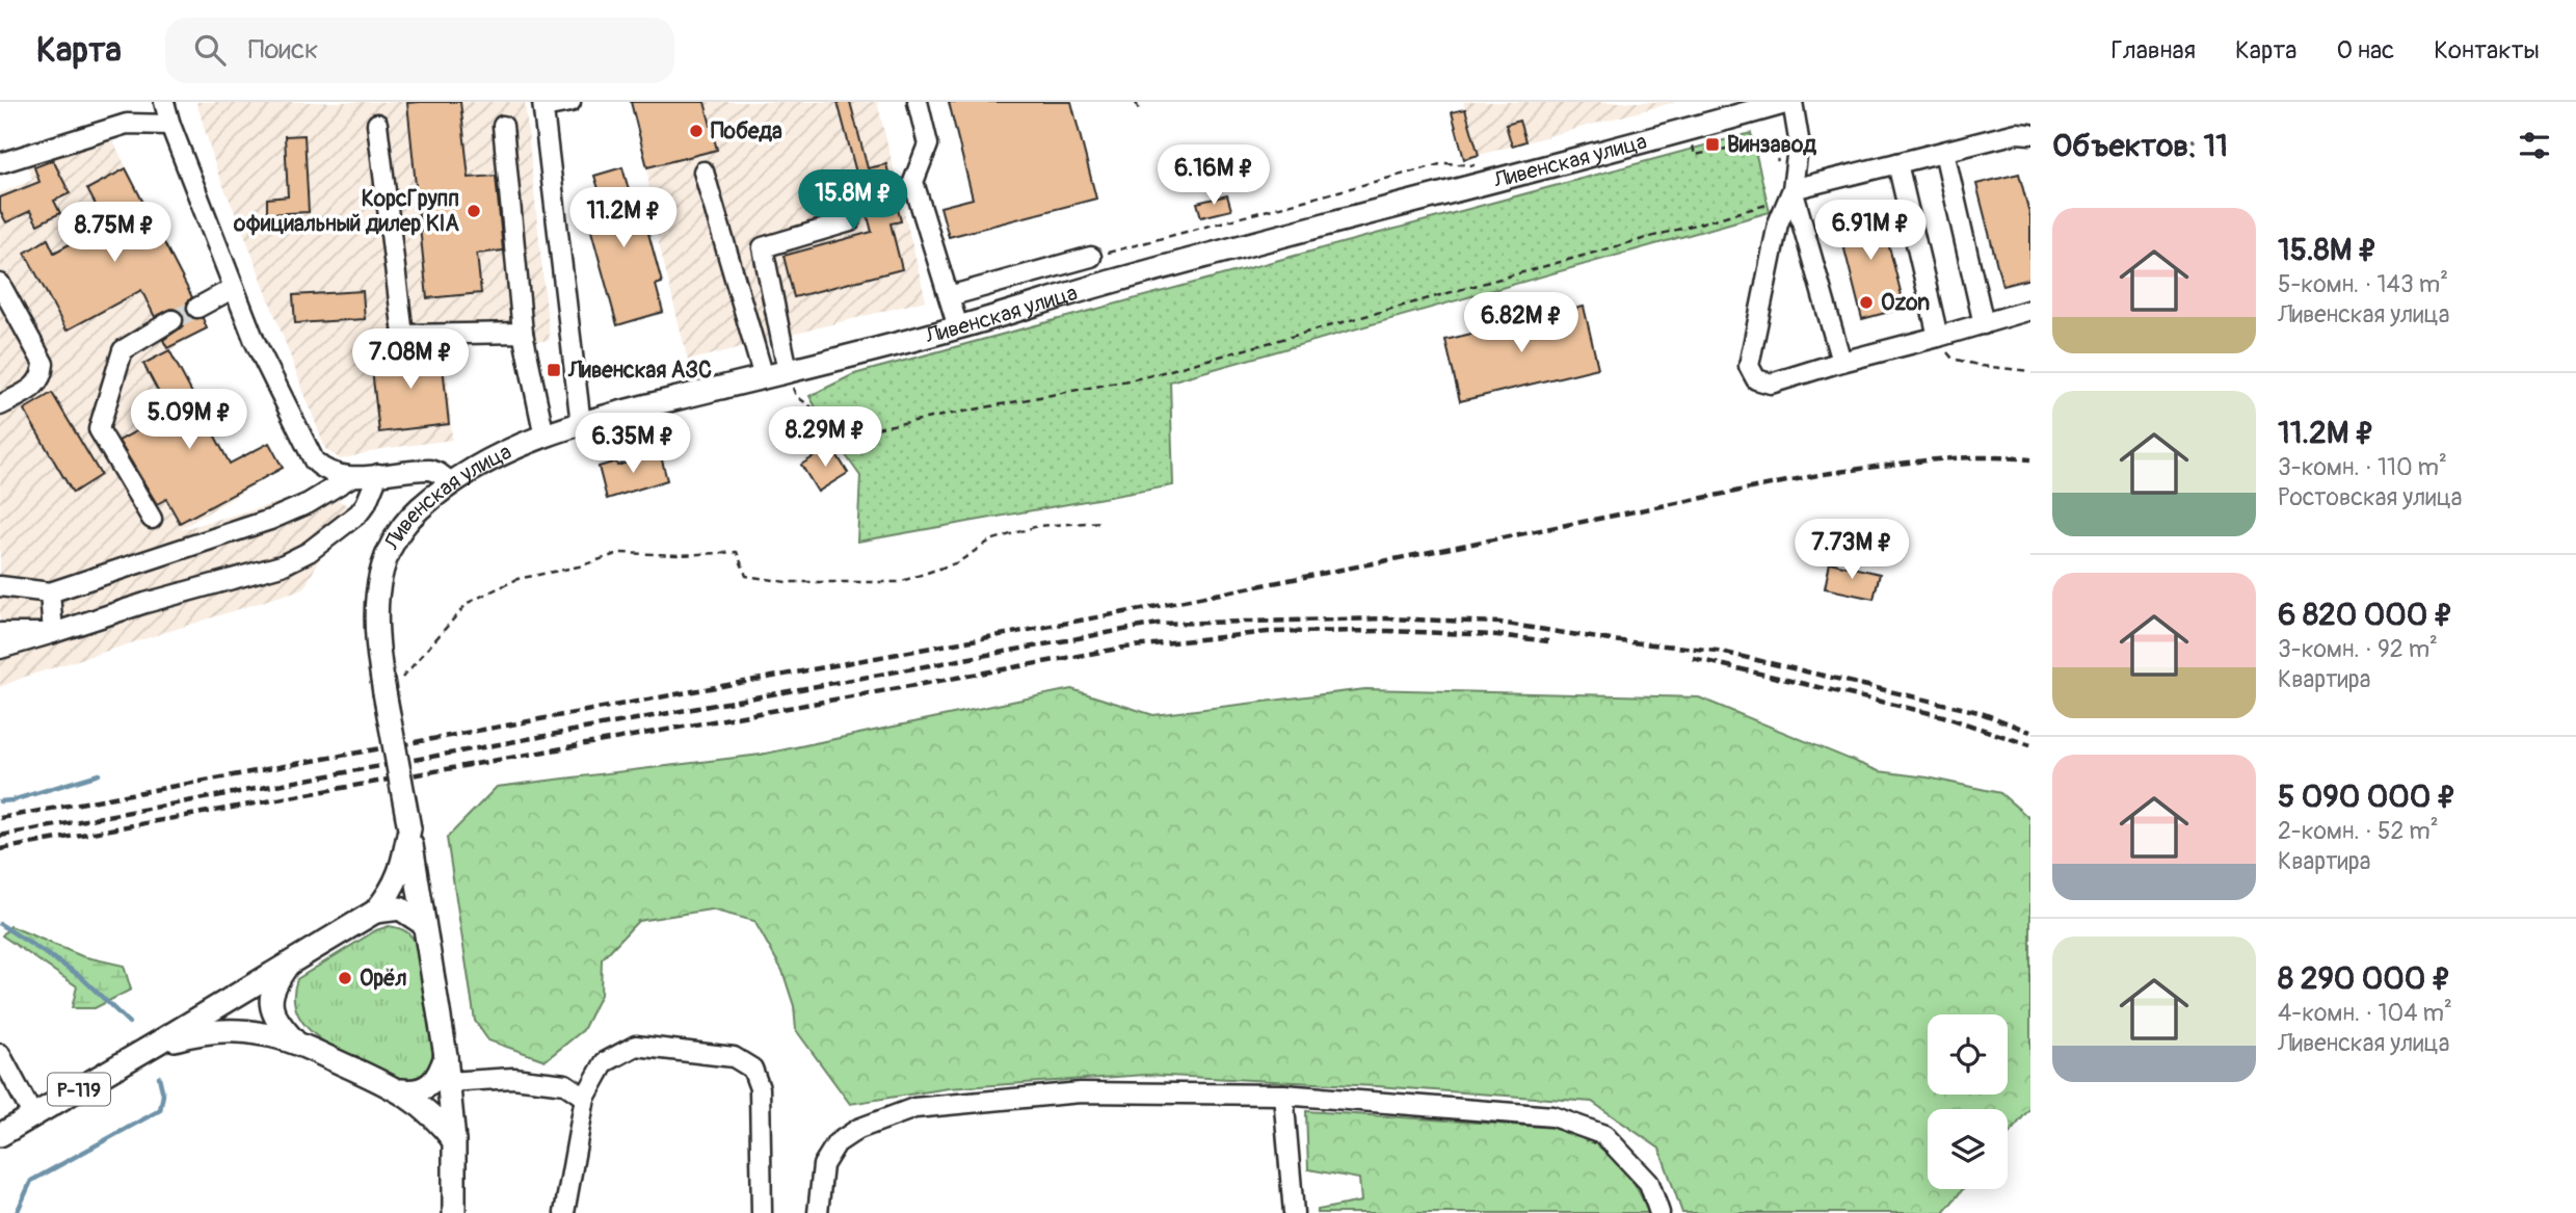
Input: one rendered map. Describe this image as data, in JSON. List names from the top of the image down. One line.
{"streets":{"main road":["Ливенская улица","Р-119"]},"crossings":[["Ливенская улица","Р-119"]],"places":{"other":["Победа","КорсГрупп официальный дилер KIA","Ozon","Орёл"],"transit":["Винзавод","Ливенская АЗС"]},"page":{"header":"Карта","search":"Поиск","nav":["Главная","Карта","О нас","Контакты"],"heading":"Объектов: 11","price":["6.16M ₽","15.8M ₽","11.2M ₽","6.91M ₽","8.75M ₽","6.82M ₽","7.08M ₽","5.09M ₽","8.29M ₽","6.35M ₽","7.73M ₽"],"list":[{"name":"15.8M ₽","note":"5-комн. · 143 m² · Ливенская улица"},{"name":"11.2M ₽","note":"3-комн. · 110 m² · Ростовская улица"},{"name":"6 820 000 ₽","note":"3-комн. · 92 m² · Квартира"},{"name":"5 090 000 ₽","note":"2-комн. · 52 m² · Квартира"},{"name":"8 290 000 ₽","note":"4-комн. · 104 m² · Ливенская улица"}]}}
